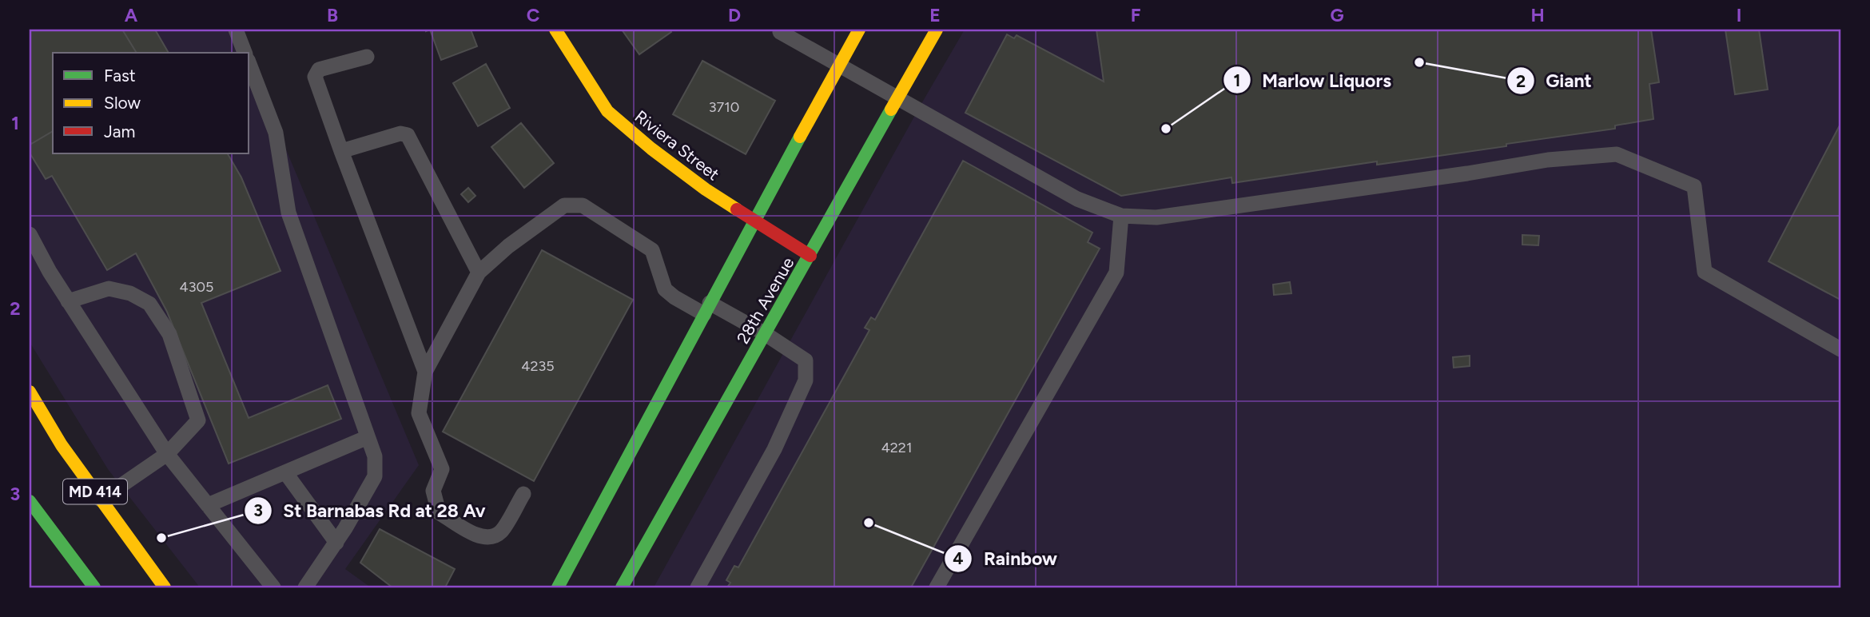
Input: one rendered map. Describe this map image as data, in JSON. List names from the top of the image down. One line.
{"streets":{"street":["Riviera Street","28th Avenue","MD 414"]},"crossings":[["Riviera Street","28th Avenue"]],"places":["Giant","Marlow Liquors","Rainbow","St Barnabas Rd at 28 Av"],"house_numbers":["3710","4305","4235","4221"],"legend":["Fast","Slow","Jam"],"grid":{"columns":["A","B","C","D","E","F","G","H","I"],"rows":["1","2","3"]}}
